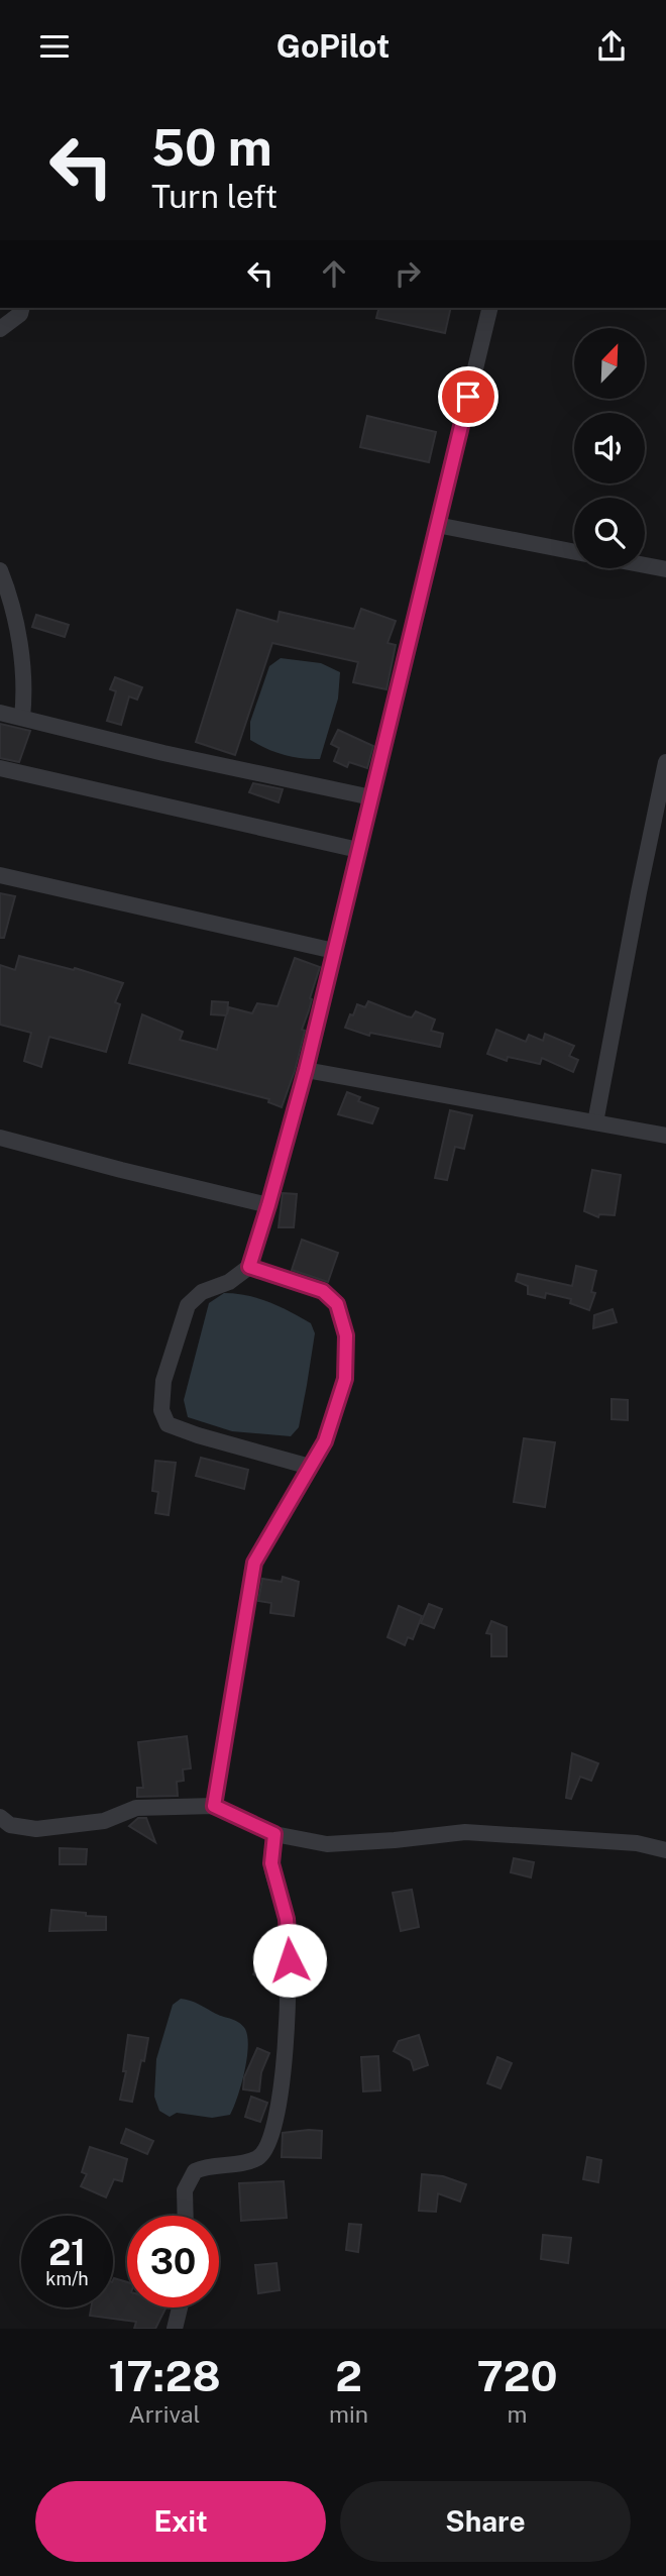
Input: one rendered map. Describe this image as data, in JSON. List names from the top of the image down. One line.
{"north":"top right","page":{"header":"GoPilot","turn":["50 m","Turn left"],"speed":"21 km/h","limit":"30","eta":["17:28","Arrival","2","min","720","m"],"buttons":["Exit","Share"]}}
